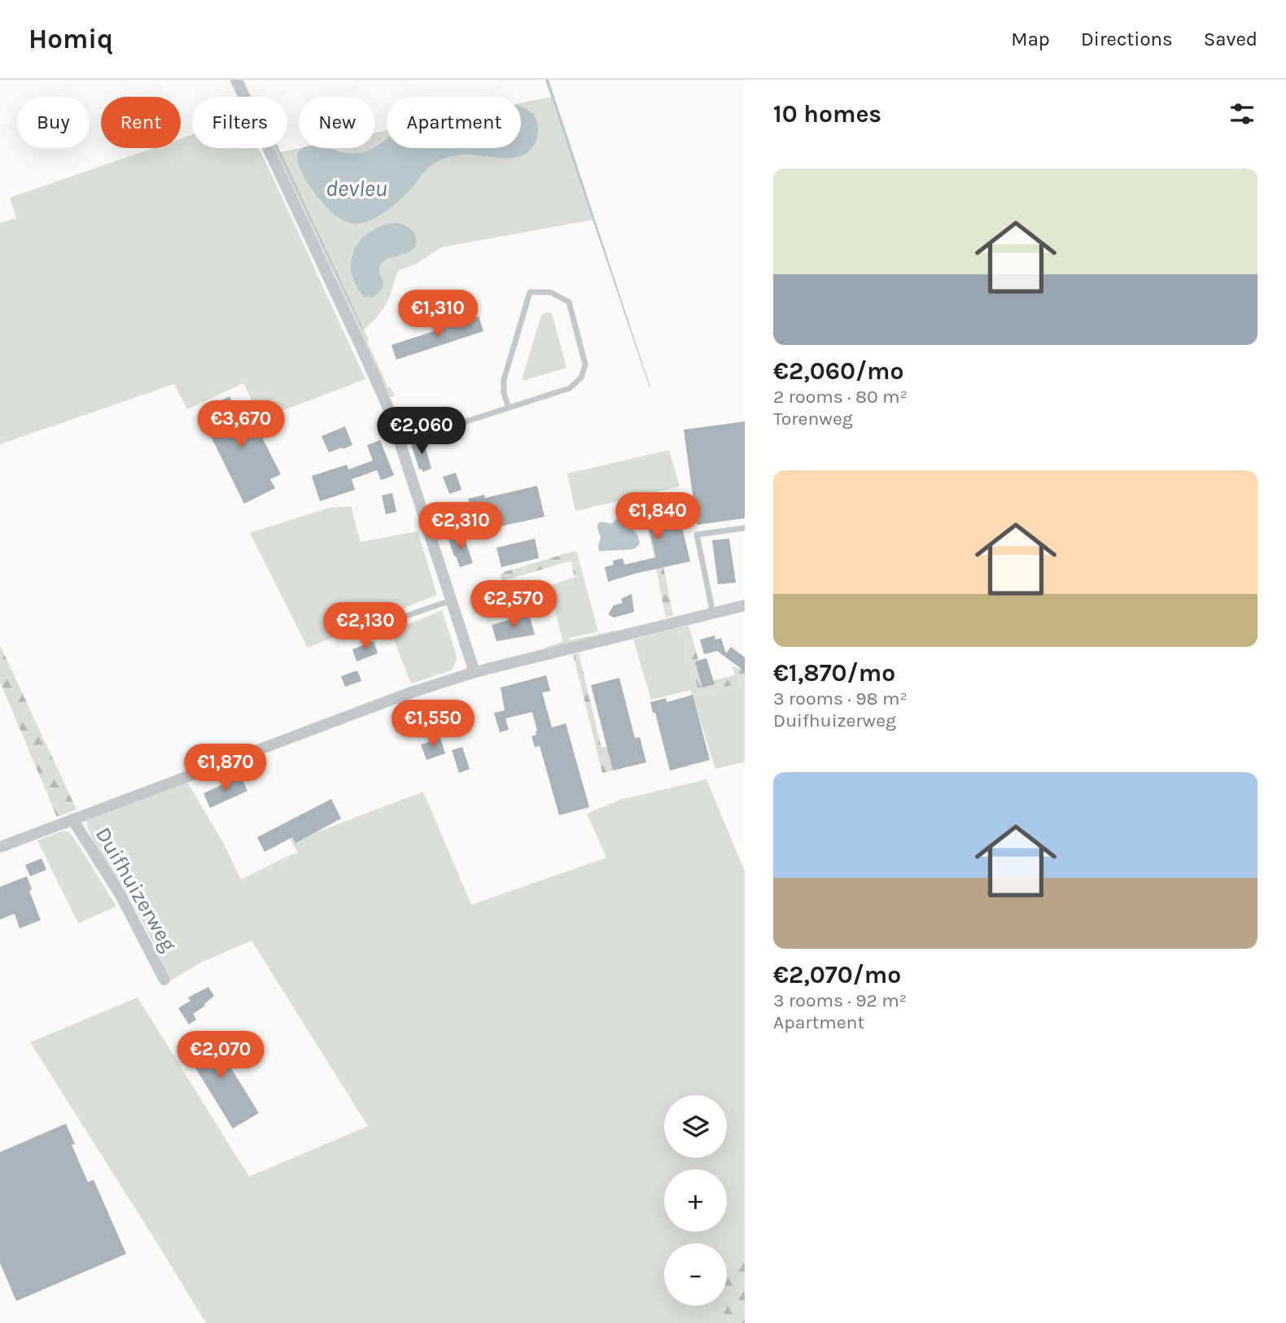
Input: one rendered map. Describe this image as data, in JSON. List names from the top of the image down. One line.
{"streets":{"street":["Duifhuizerweg"]},"water":["devleu"],"page":{"header":"Homiq","nav":["Map","Directions","Saved"],"heading":"10 homes","chip":["Buy","Rent","Filters","New","Apartment"],"list":[{"name":"€2,060/mo","note":"2 rooms · 80 m² · Torenweg"},{"name":"€1,870/mo","note":"3 rooms · 98 m² · Duifhuizerweg"},{"name":"€2,070/mo","note":"3 rooms · 92 m² · Apartment"}],"price":["€1,310","€3,670","€2,060","€1,840","€2,310","€2,570","€2,130","€1,550","€1,870","€2,070"],"map_buttons":["+","−"]}}
